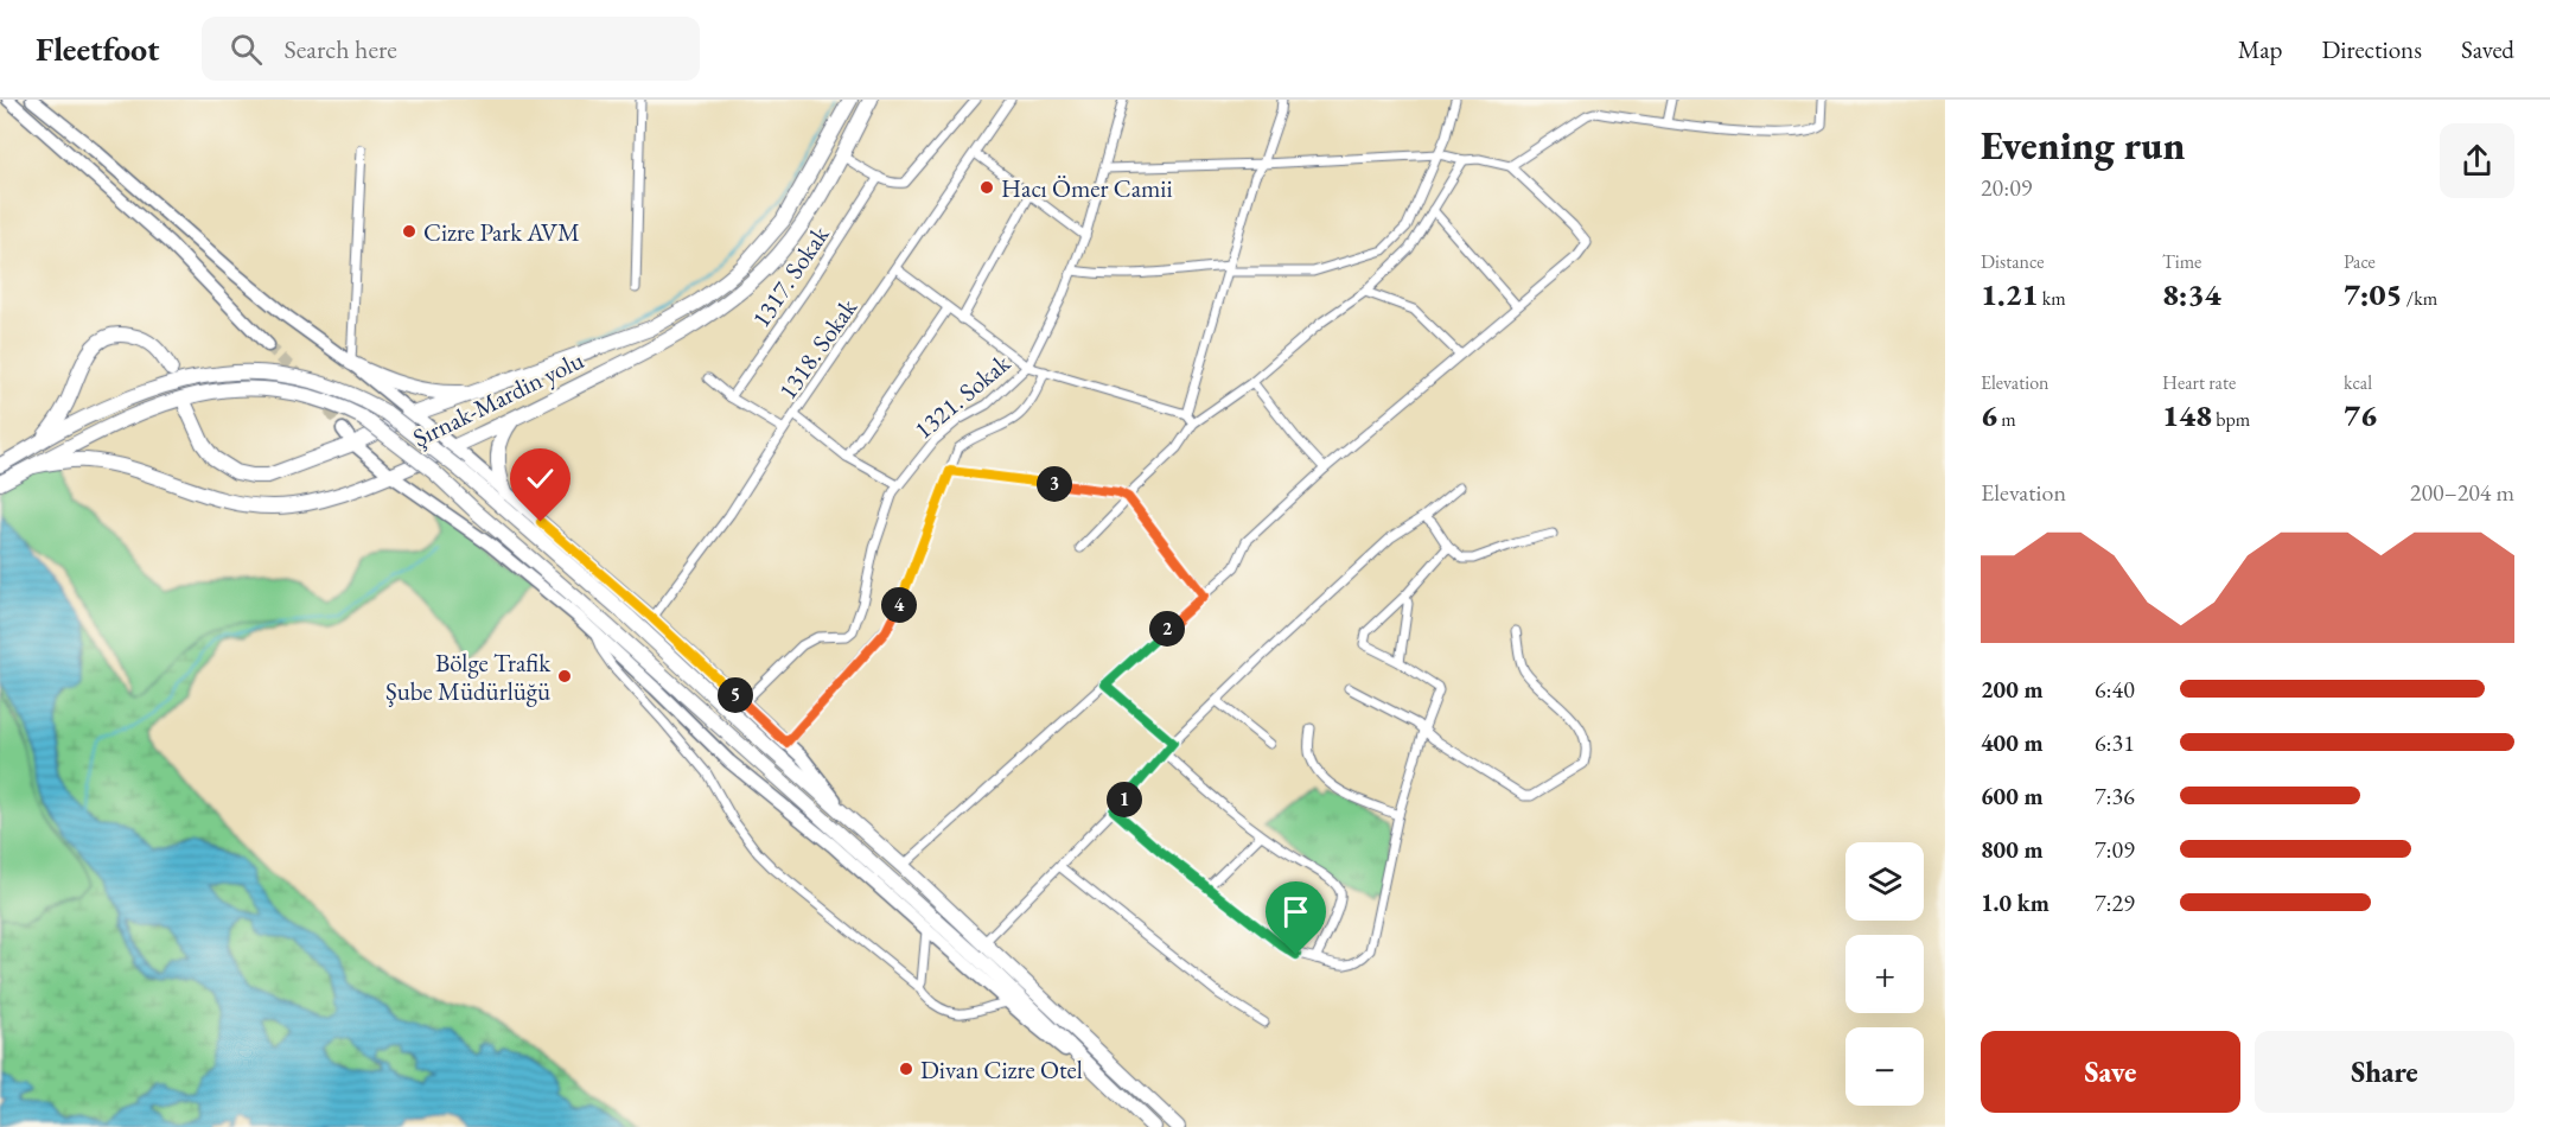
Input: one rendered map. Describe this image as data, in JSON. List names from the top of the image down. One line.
{"streets":{"highway":["Şırnak-Mardin yolu"],"street":["1317. Sokak","1318. Sokak","1321. Sokak"]},"places":["Hacı Ömer Camii","Cizre Park AVM","Bölge Trafik Şube Müdürlüğü","Divan Cizre Otel"],"page":{"header":"Fleetfoot","search":"Search here","nav":["Map","Directions","Saved"],"heading":["Evening run","20:09"],"stats":[["Distance","1.21 km"],["Time","8:34"],["Pace","7:05 /km"],["Elevation","6 m"],["Heart rate","148 bpm"],["kcal","76"]],"chart":["Elevation","200–204 m"],"pins":["3","4","2","5","1"],"list":[{"name":"200 m","note":"6:40"},{"name":"400 m","note":"6:31"},{"name":"600 m","note":"7:36"},{"name":"800 m","note":"7:09"},{"name":"1.0 km","note":"7:29"}],"map_buttons":["+","−"],"buttons":["Save","Share"]}}
